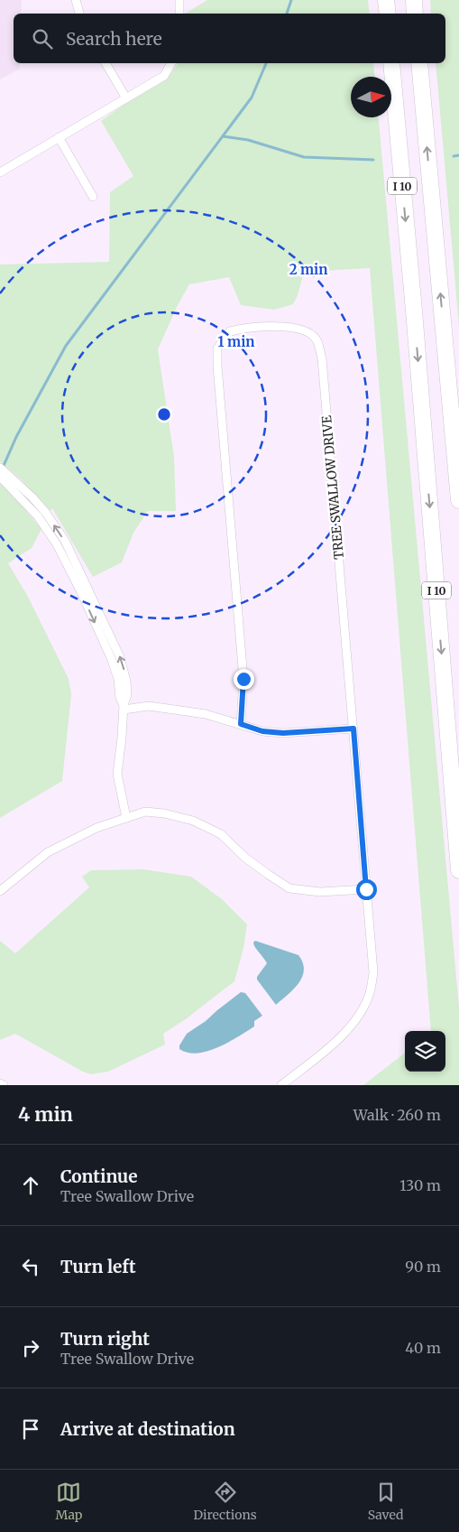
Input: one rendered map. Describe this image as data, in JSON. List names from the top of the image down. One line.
{"streets":{"highway":["I 10"],"street":["TREE SWALLOW DRIVE"]},"north":"right","page":{"search":"Search here","heading":["4 min","Walk · 260 m"],"list":[["Continue","Tree Swallow Drive","130 m"],["Turn left","90 m"],["Turn right","Tree Swallow Drive","40 m"],"Arrive at destination"],"nav":["Map","Directions","Saved"]},"rings":["2 min","1 min"]}
